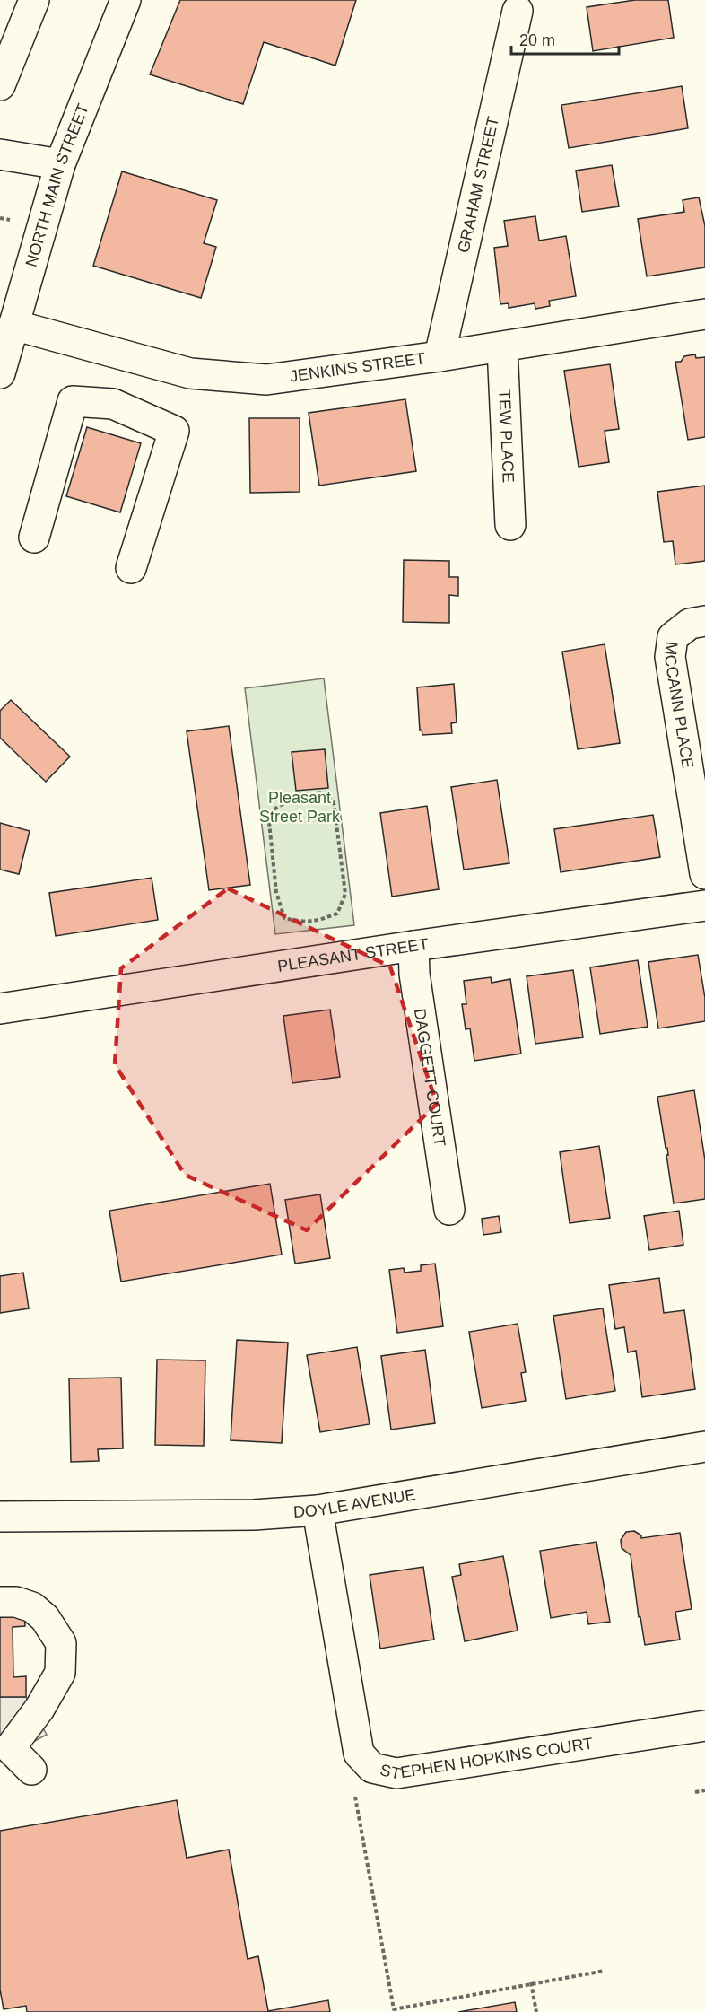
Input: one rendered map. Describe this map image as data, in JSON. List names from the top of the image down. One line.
{"streets":{"street":["GRAHAM STREET","NORTH MAIN STREET","JENKINS STREET","TEW PLACE","MCCANN PLACE","PLEASANT STREET","DAGGETT COURT","DOYLE AVENUE","STEPHEN HOPKINS COURT"]},"crossings":[["GRAHAM STREET","JENKINS STREET"],["NORTH MAIN STREET","JENKINS STREET"],["JENKINS STREET","TEW PLACE"],["PLEASANT STREET","DAGGETT COURT"],["DOYLE AVENUE","STEPHEN HOPKINS COURT"]],"parks":["Pleasant Street Park"],"scale_bar":"20 m"}
